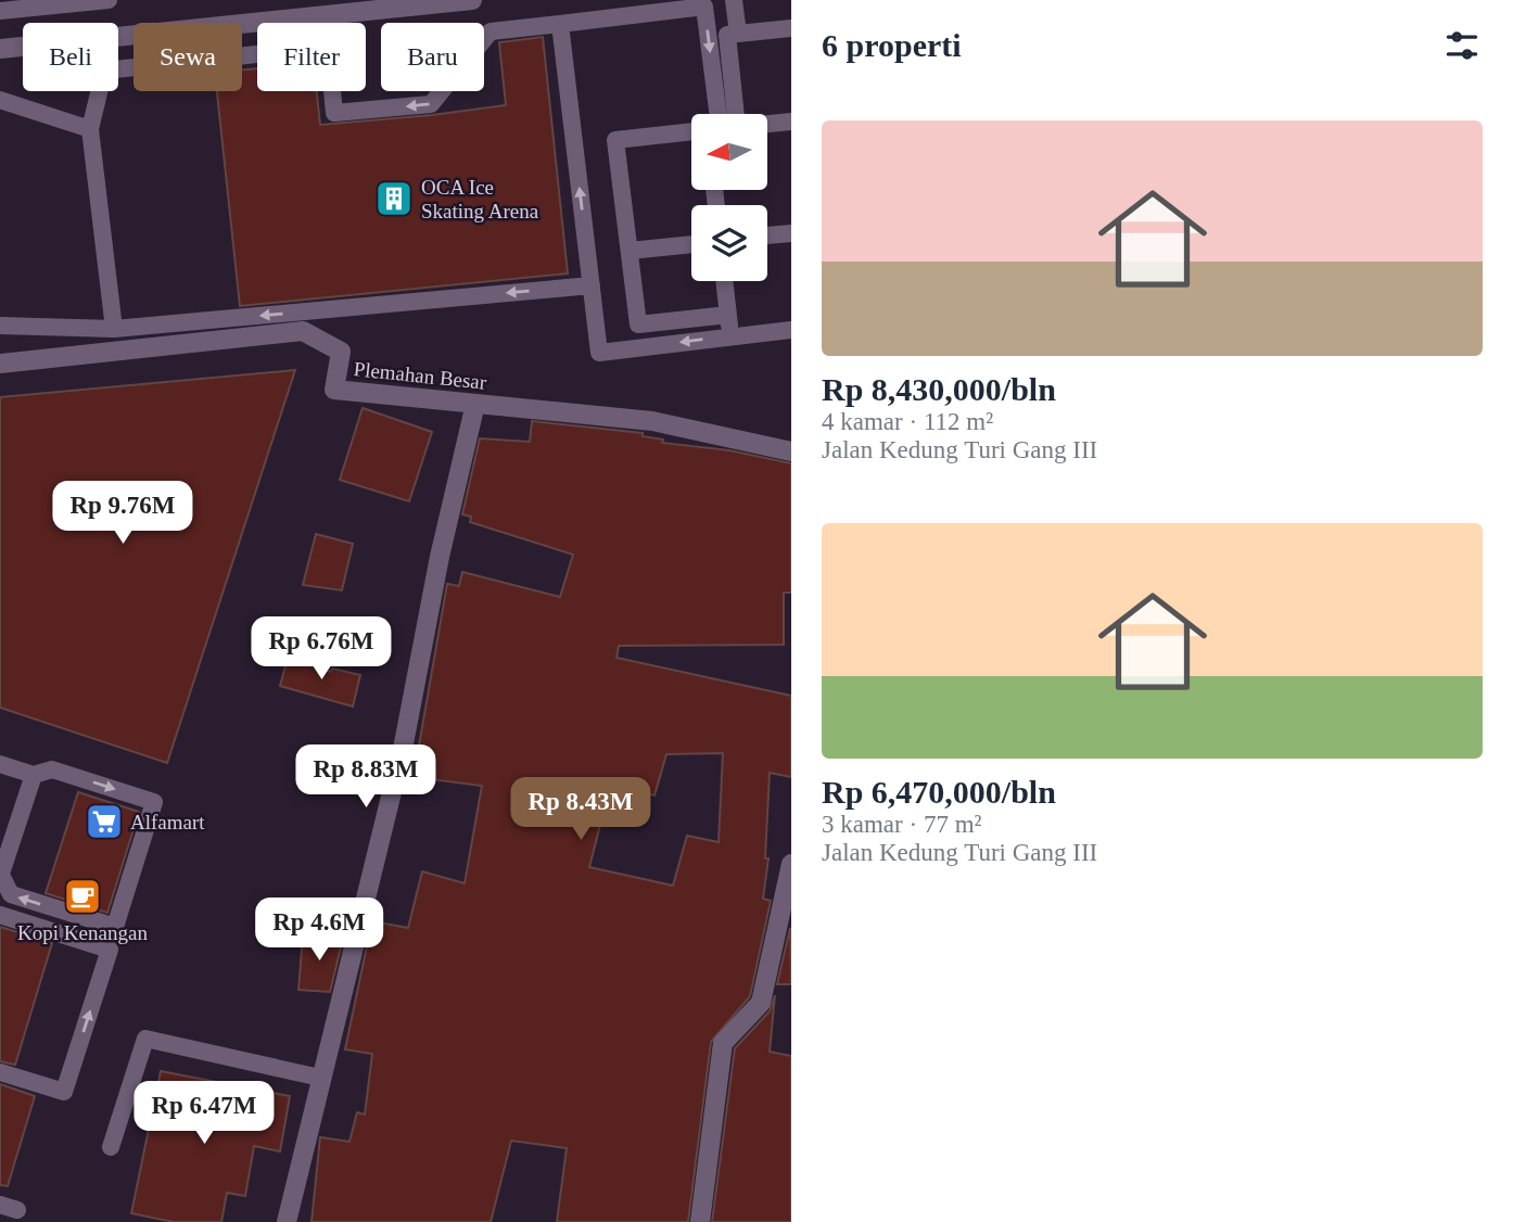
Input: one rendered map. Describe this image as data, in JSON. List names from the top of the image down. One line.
{"streets":{"street":["Plemahan Besar"]},"places":{"building":["OCA Ice Skating Arena"],"supermarket":["Alfamart"],"cafe":["Kopi Kenangan"]},"north":"left","page":{"heading":"6 properti","chip":["Beli","Sewa","Filter","Baru"],"list":[{"name":"Rp 8,430,000/bln","note":"4 kamar · 112 m² · Jalan Kedung Turi Gang III"},{"name":"Rp 6,470,000/bln","note":"3 kamar · 77 m² · Jalan Kedung Turi Gang III"}],"price":["Rp 9.76M","Rp 6.76M","Rp 8.83M","Rp 8.43M","Rp 4.6M","Rp 6.47M"]}}
